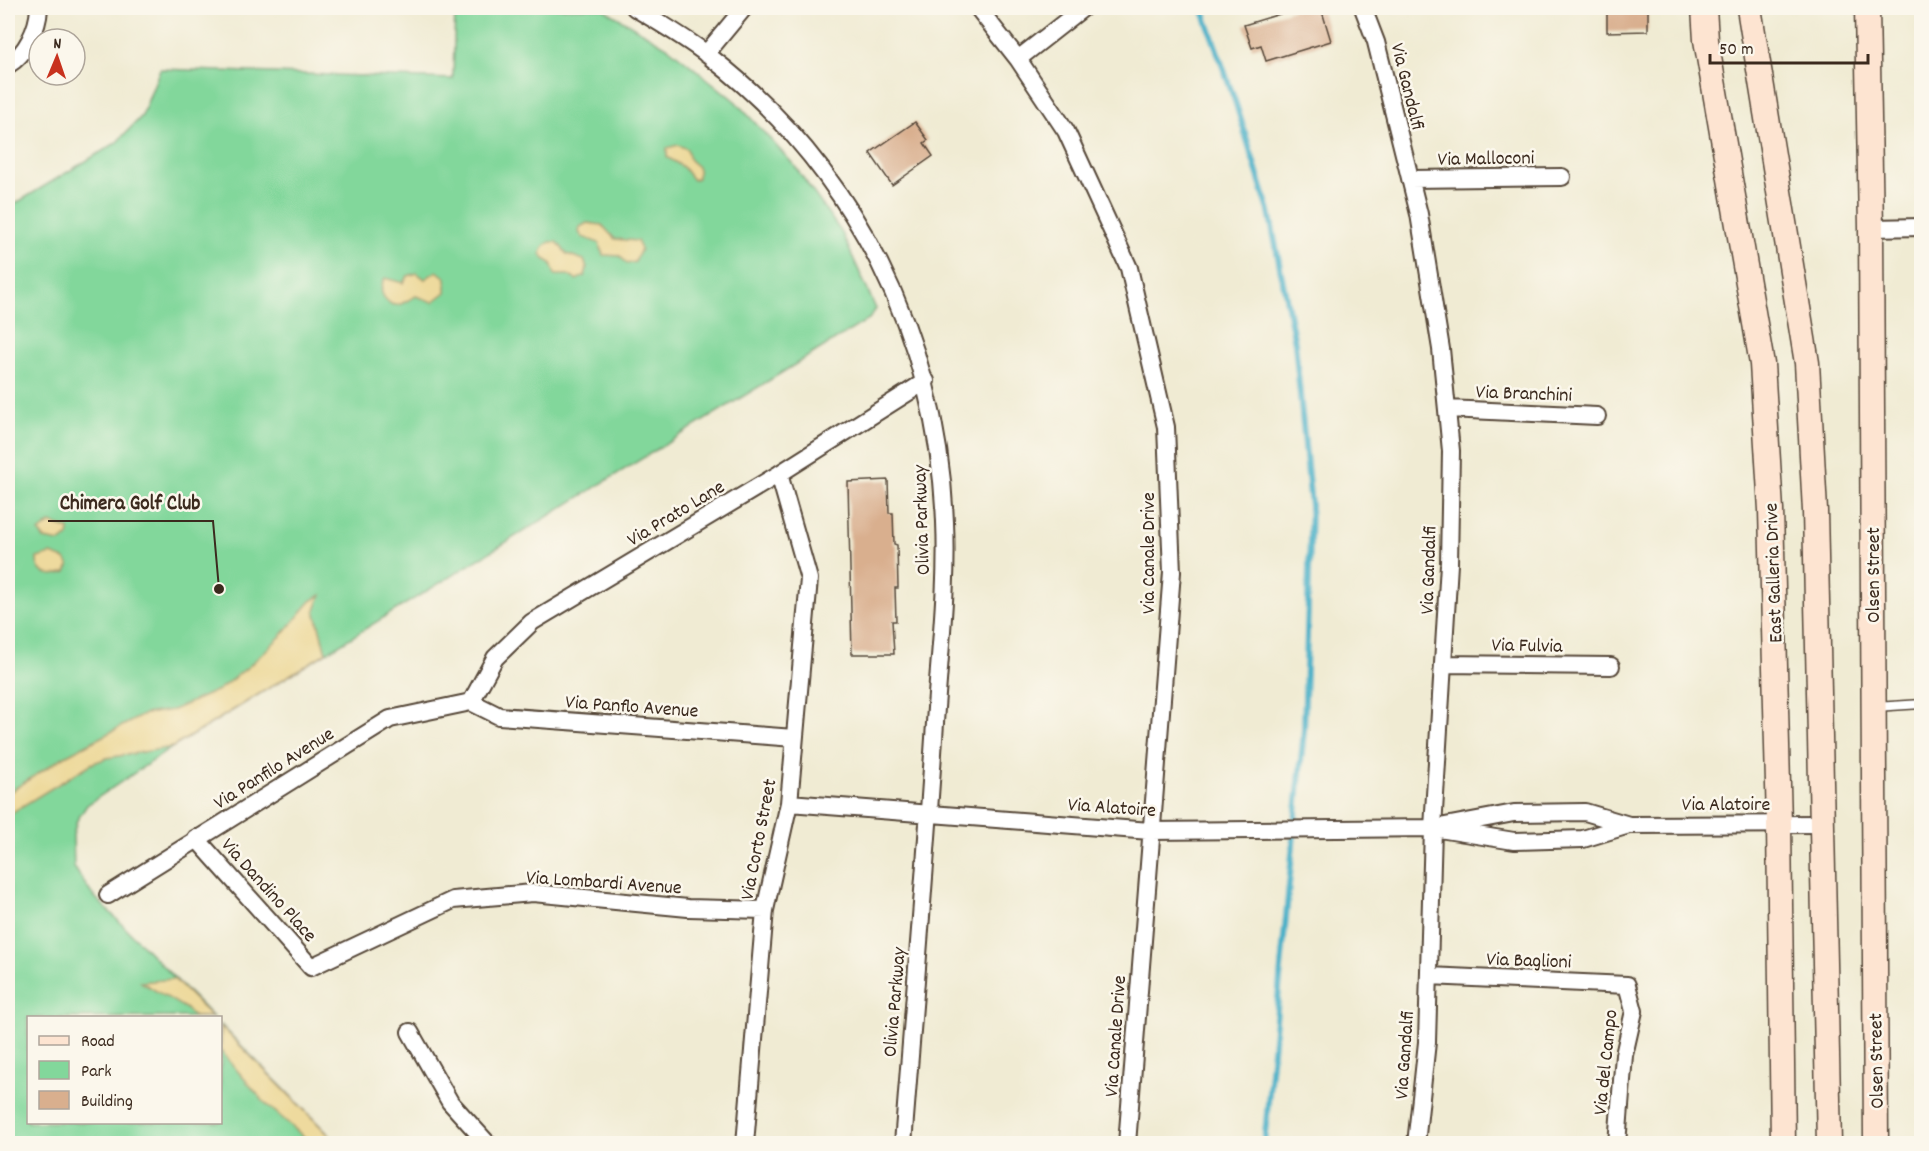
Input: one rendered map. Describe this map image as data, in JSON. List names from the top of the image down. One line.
{"streets":{"main road":["East Galleria Drive","Olsen Street"],"street":["Via Gandalfi","Via Malloconi","Via Branchini","Via Prato Lane","Olivia Parkway","Via Canale Drive","Via Fulvia","Via Panflo Avenue","Via Panfilo Avenue","Via Alatoire","Via Corto Street","Via Lombardi Avenue","Via Dandino Place","Via Baglioni","Via del Campo"]},"crossings":[["Via Gandalfi","Via Malloconi"],["Via Gandalfi","Via Branchini"],["Via Gandalfi","Via Fulvia"],["Via Gandalfi","Via Alatoire"],["Via Gandalfi","Via Baglioni"],["Via Prato Lane","Olivia Parkway"],["Via Prato Lane","Via Panflo Avenue"],["Via Prato Lane","Via Panfilo Avenue"],["Via Prato Lane","Via Corto Street"],["Olivia Parkway","Via Alatoire"],["Via Canale Drive","Via Alatoire"],["East Galleria Drive","Via Alatoire"],["Via Panflo Avenue","Via Panfilo Avenue"],["Via Panflo Avenue","Via Corto Street"],["Via Panfilo Avenue","Via Dandino Place"],["Via Alatoire","Via Corto Street"],["Via Corto Street","Via Lombardi Avenue"],["Via Lombardi Avenue","Via Dandino Place"],["Via Baglioni","Via del Campo"]],"places":["Chimera Golf Club"],"legend":["Road","Park","Building"],"scale_bar":"50 m","north":"top"}
